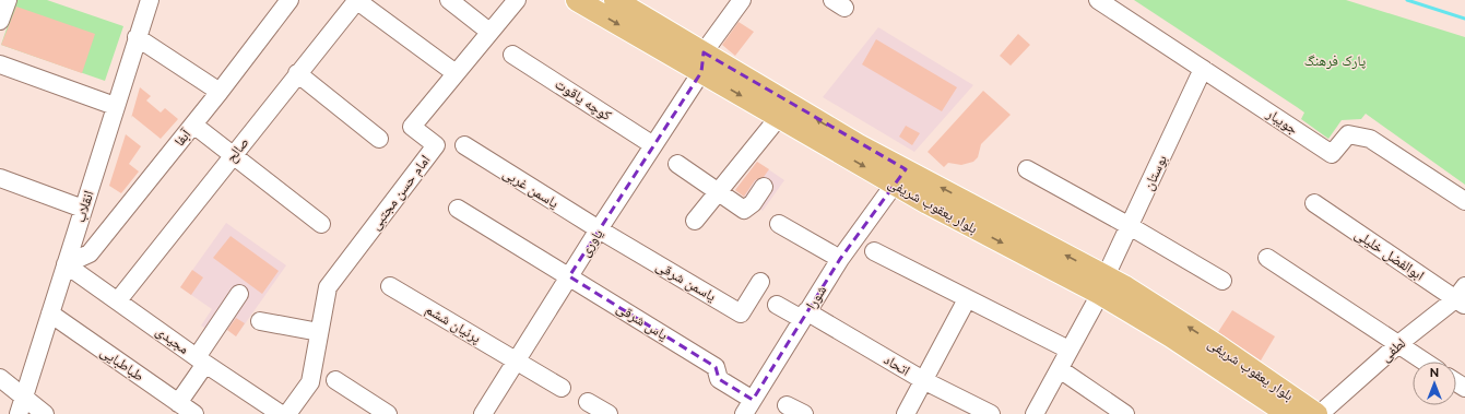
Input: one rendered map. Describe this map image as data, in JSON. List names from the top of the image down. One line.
{"streets":{"main road":["بلوار یعقوب شریفی"],"street":["کوچه یاقوت","جویبار","آبفا","صالح","بوستان","یاسمن غربی","امام حسن مجتبی","انقلاب","یاوری","ابوالفضل خلیلی","یاسمن شرقی","شورا","یاس شرقی","پرنیان ششم","مجیدی","لطفی","طباطبایی","اتحاد"]},"crossings":[["کوچه یاقوت","یاوری"],["جویبار","بوستان"],["آبفا","انقلاب"],["آبفا","مجیدی"],["صالح","مجیدی"],["بوستان","بلوار یعقوب شریفی"],["یاسمن غربی","یاوری"],["یاسمن غربی","یاسمن شرقی"],["بلوار یعقوب شریفی","یاوری"],["بلوار یعقوب شریفی","شورا"],["بلوار یعقوب شریفی","لطفی"],["انقلاب","مجیدی"],["انقلاب","طباطبایی"],["یاوری","یاسمن شرقی"],["یاوری","یاس شرقی"],["یاوری","پرنیان ششم"],["ابوالفضل خلیلی","لطفی"],["شورا","یاس شرقی"],["شورا","اتحاد"]],"parks":["پارک فرهنگ"],"north":"top"}
